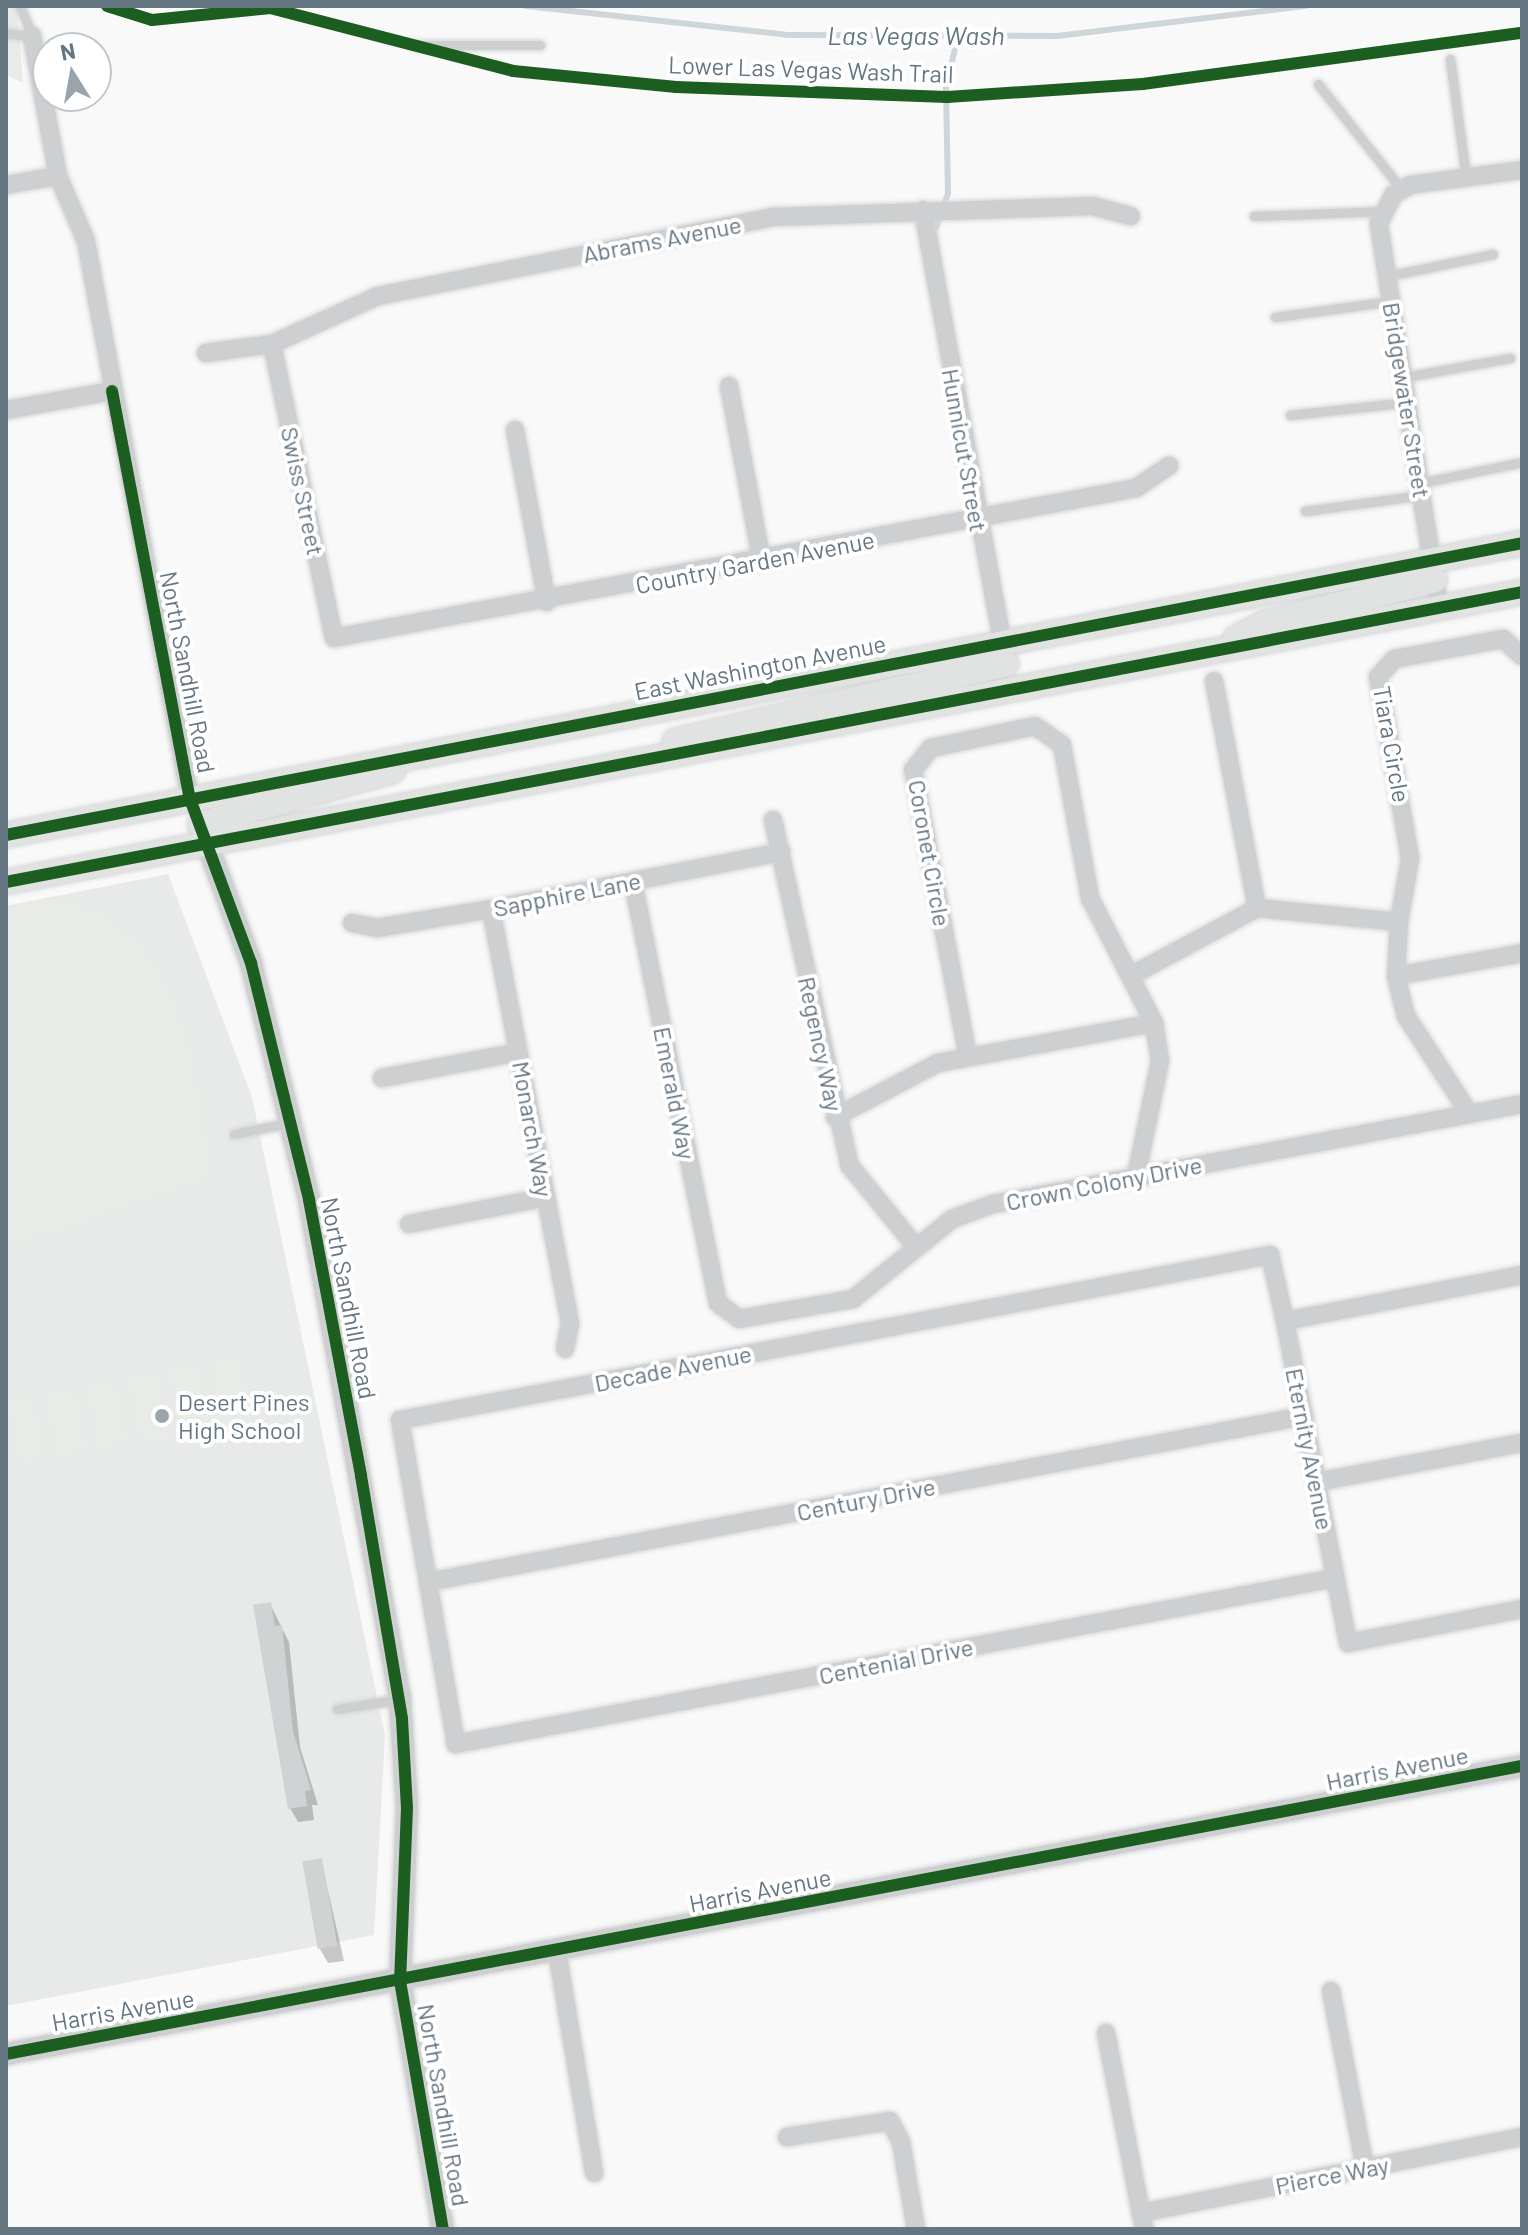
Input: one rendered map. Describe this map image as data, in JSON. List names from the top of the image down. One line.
{"streets":{"main road":["East Washington Avenue"],"street":["Abrams Avenue","Bridgewater Street","Hunnicut Street","Swiss Street","Country Garden Avenue","North Sandhill Road","Tiara Circle","Coronet Circle","Sapphire Lane","Regency Way","Emerald Way","Monarch Way","Crown Colony Drive","Decade Avenue","Eternity Avenue","Century Drive","Centenial Drive","Harris Avenue","Pierce Way"],"cycle path":["Lower Las Vegas Wash Trail"]},"crossings":[["Abrams Avenue","Hunnicut Street"],["Abrams Avenue","Swiss Street"],["Bridgewater Street","East Washington Avenue"],["Hunnicut Street","Country Garden Avenue"],["Hunnicut Street","East Washington Avenue"],["Swiss Street","Country Garden Avenue"],["East Washington Avenue","North Sandhill Road"],["North Sandhill Road","Harris Avenue"],["Sapphire Lane","Regency Way"],["Sapphire Lane","Emerald Way"],["Sapphire Lane","Monarch Way"],["Regency Way","Crown Colony Drive"],["Emerald Way","Crown Colony Drive"],["Decade Avenue","Eternity Avenue"],["Decade Avenue","Century Drive"],["Decade Avenue","Centenial Drive"],["Eternity Avenue","Century Drive"],["Eternity Avenue","Centenial Drive"]],"water":["Las Vegas Wash"],"places":["Desert Pines High School"],"north":"top"}
